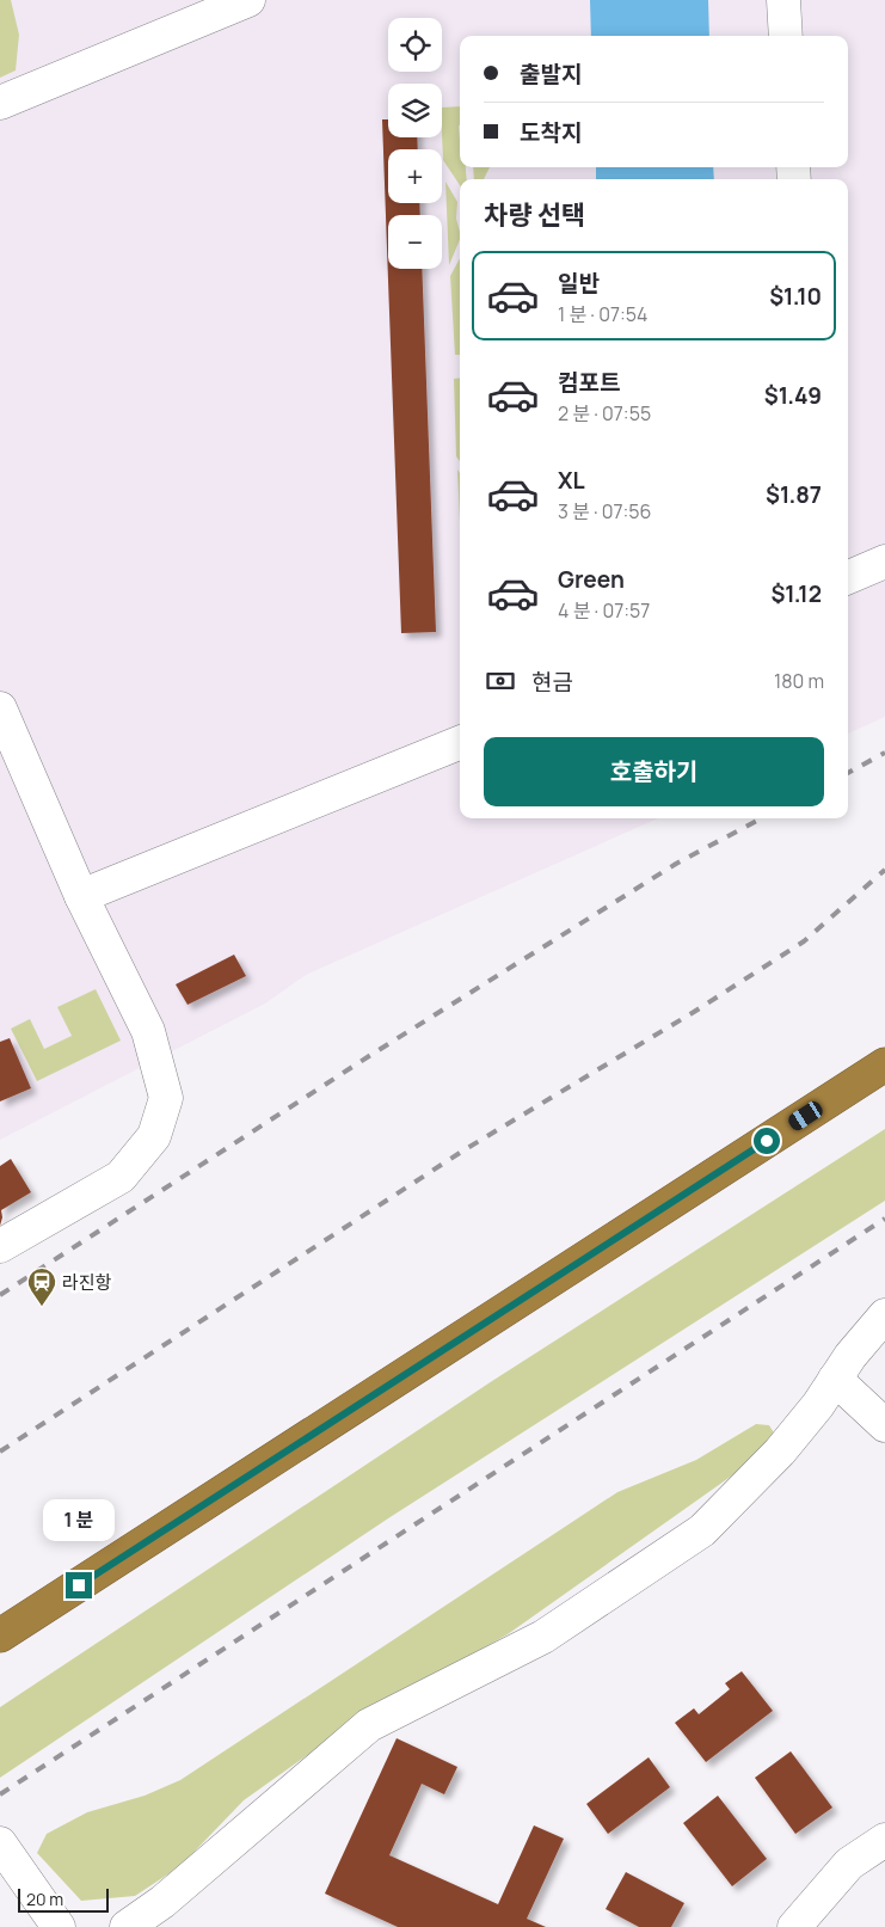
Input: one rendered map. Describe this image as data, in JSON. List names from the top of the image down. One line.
{"places":{"station":["라진항"]},"scale_bar":"20 m","page":{"map_buttons":["+","−"],"banner":["출발지","도착지"],"heading":"차량 선택","list":[{"name":"일반","note":"1 분 · 07:54","value":"$1.10"},{"name":"컴포트","note":"2 분 · 07:55","value":"$1.49"},{"name":"XL","note":"3 분 · 07:56","value":"$1.87"},{"name":"Green","note":"4 분 · 07:57","value":"$1.12"}],"pay":["현금","180 m"],"buttons":"호출하기","bubble":"1 분","scale":"20 m"}}
